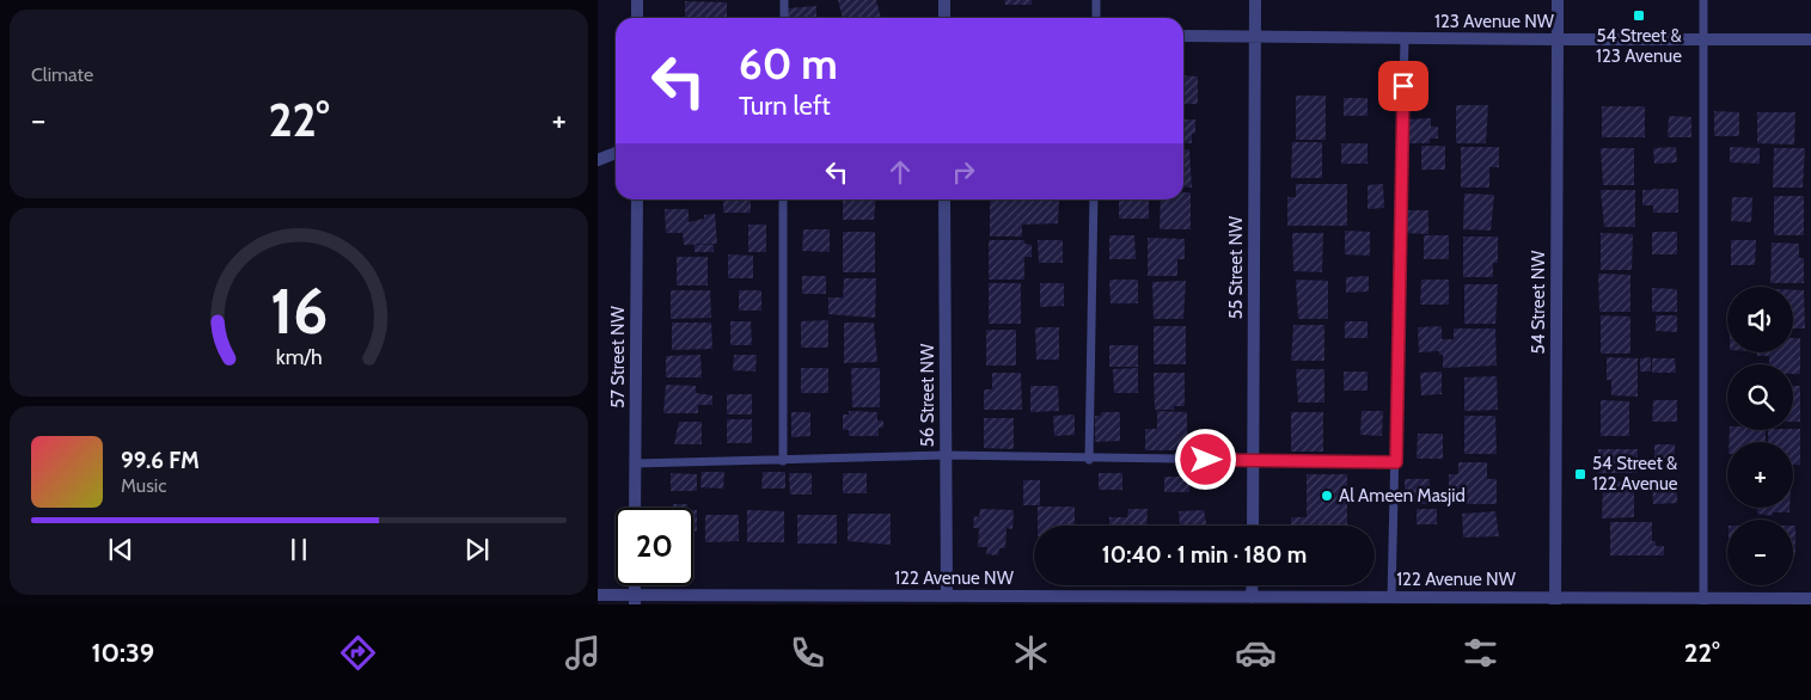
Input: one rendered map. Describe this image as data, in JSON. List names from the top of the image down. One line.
{"streets":{"street":["123 Avenue NW","55 Street NW","54 Street NW","57 Street NW","56 Street NW","122 Avenue NW"]},"crossings":[["123 Avenue NW","55 Street NW"],["123 Avenue NW","54 Street NW"],["54 Street NW","122 Avenue NW"],["56 Street NW","122 Avenue NW"]],"places":{"transit":["54 Street & 123 Avenue","54 Street & 122 Avenue"],"other":["Al Ameen Masjid"]},"page":{"tile":"Climate","turn":["60 m","Turn left"],"heat":["−","22°","+"],"map_buttons":["+","−"],"song":["99.6 FM","Music"],"limit":"20","trip":"10:40 · 1 min · 180 m","tabs":["10:39","22°"],"gauge":["16","km/h"]}}
